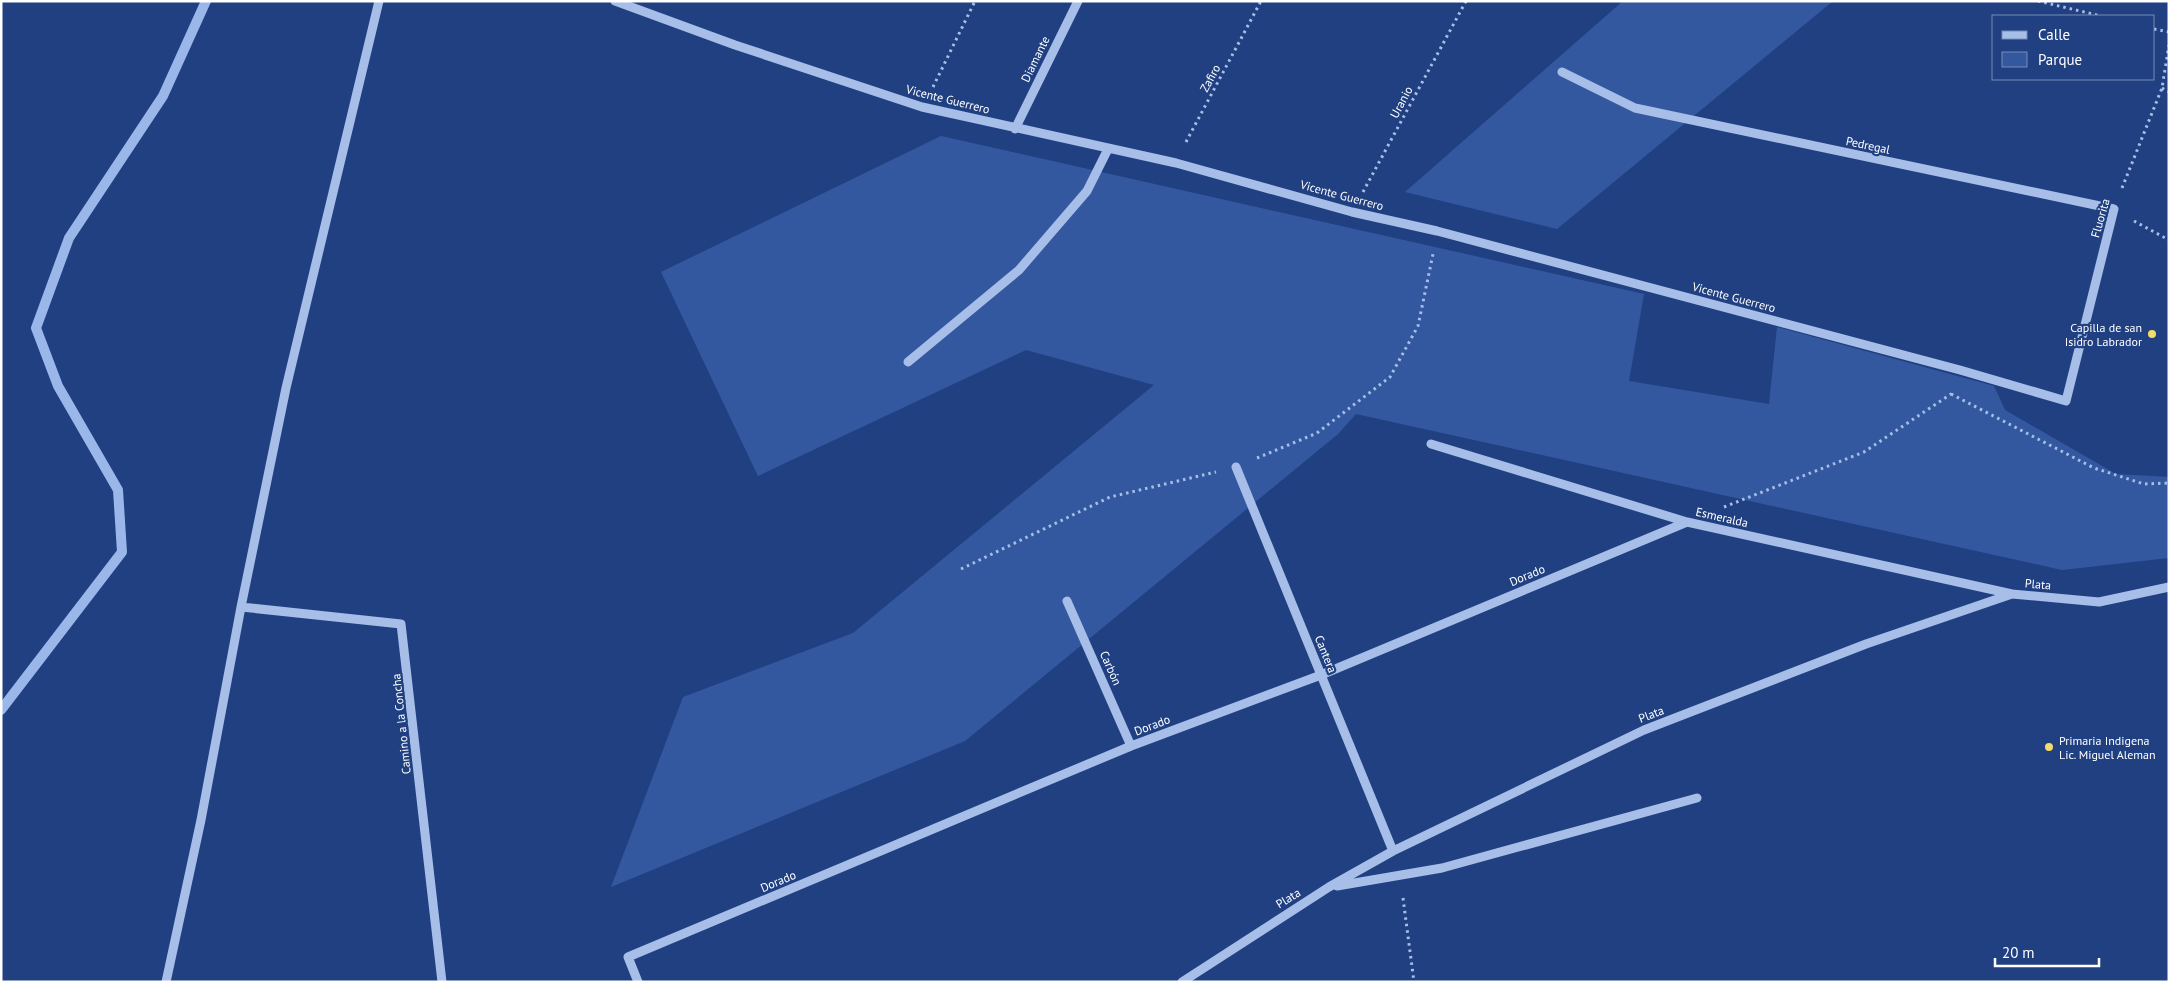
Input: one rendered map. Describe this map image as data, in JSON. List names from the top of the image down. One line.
{"streets":{"street":["Diamante","Vicente Guerrero","Pedregal","Fluorita","Esmeralda","Dorado","Plata","Cantera","Carbón","Camino a la Concha"],"path":["Zafiro","Uranio"]},"crossings":[["Diamante","Vicente Guerrero"],["Zafiro","Vicente Guerrero"],["Vicente Guerrero","Uranio"],["Vicente Guerrero","Fluorita"],["Pedregal","Fluorita"],["Esmeralda","Dorado"],["Esmeralda","Plata"],["Dorado","Cantera"],["Dorado","Carbón"],["Plata","Cantera"]],"places":["Capilla de san Isidro Labrador","Primaria Indigena Lic. Miguel Aleman"],"legend":["Calle","Parque"],"scale_bar":"20 m"}
